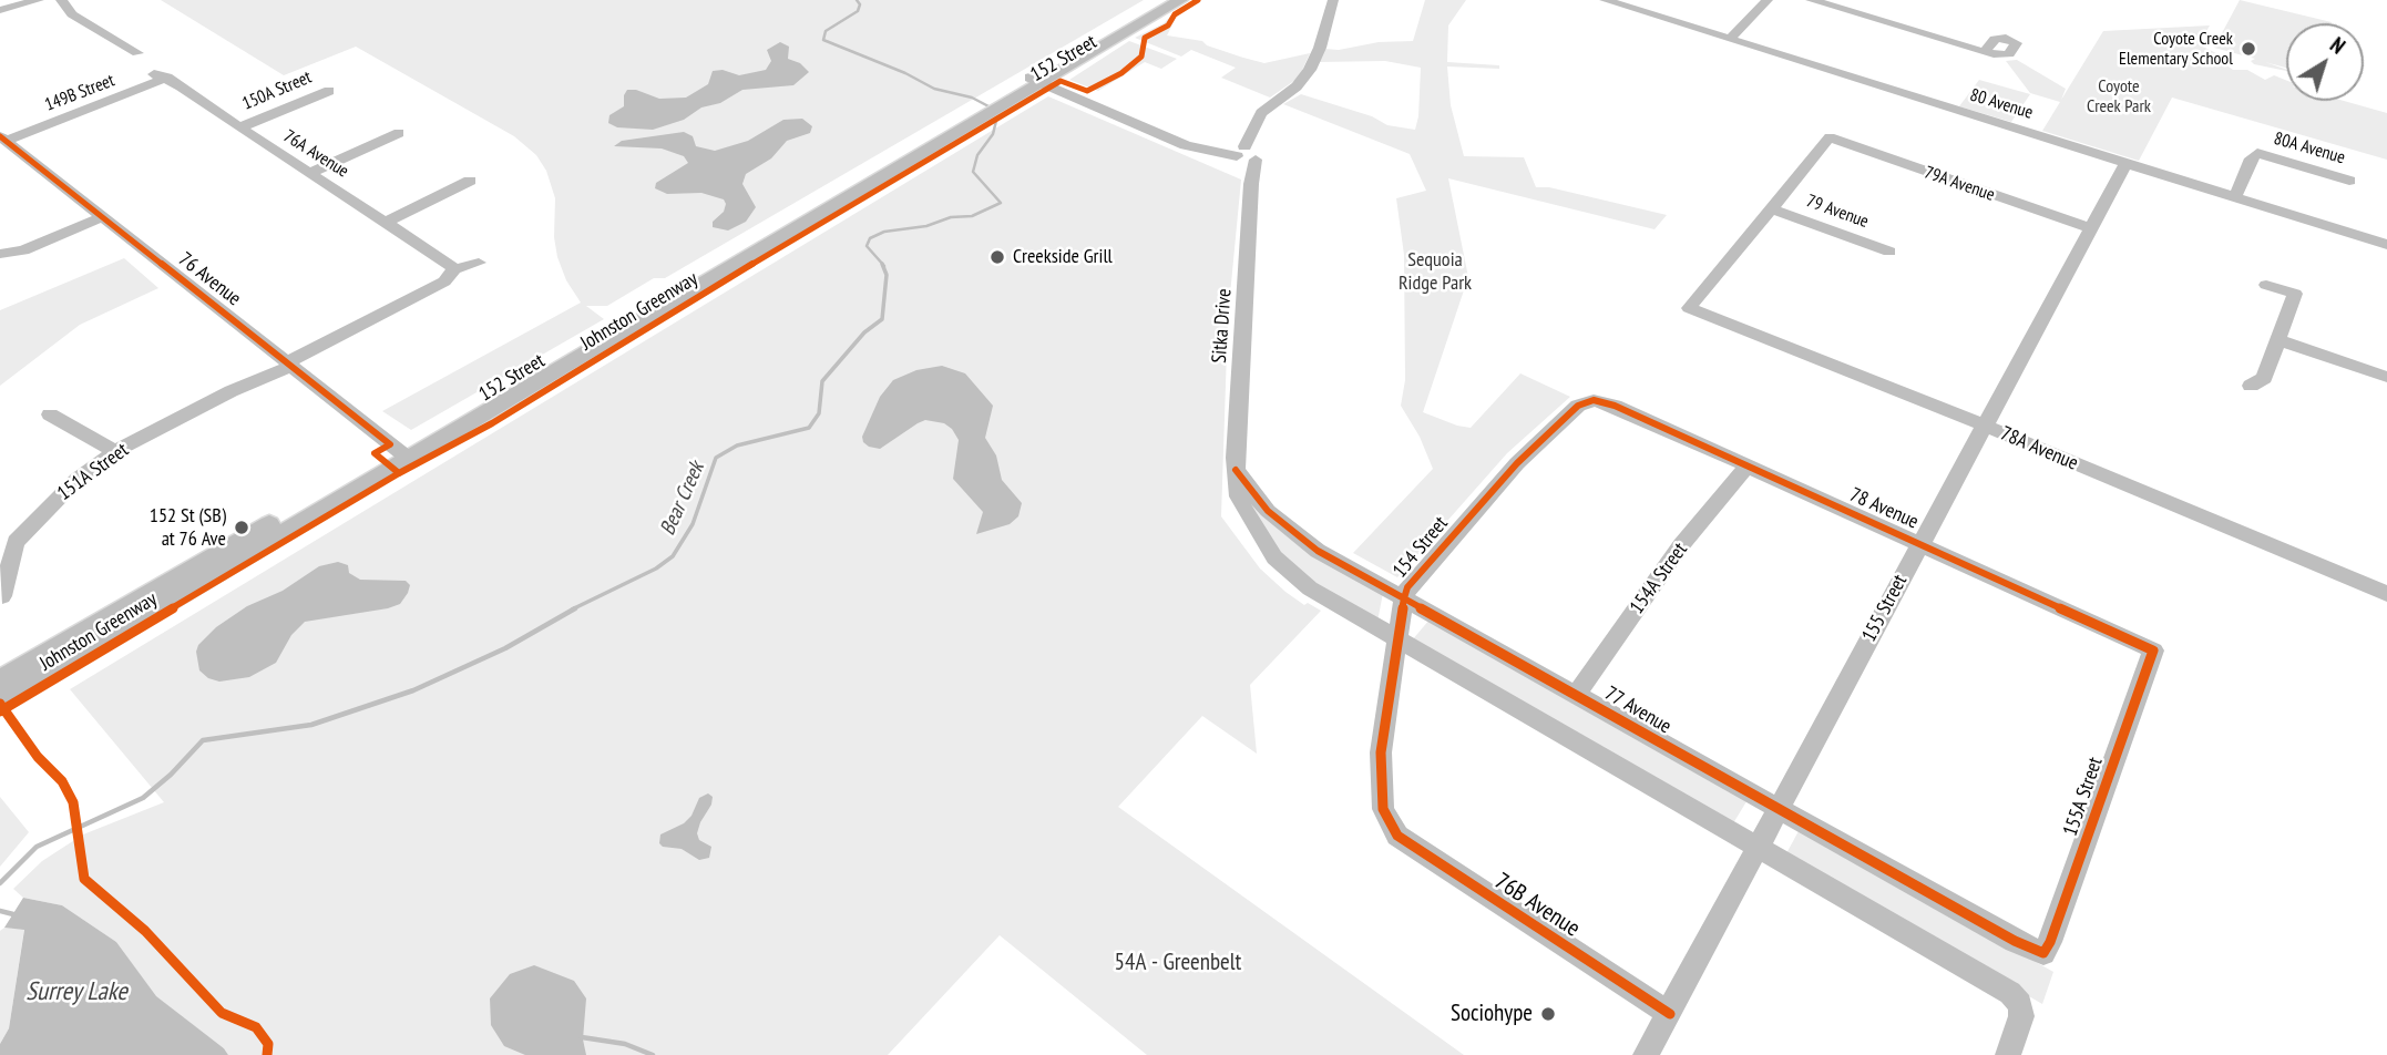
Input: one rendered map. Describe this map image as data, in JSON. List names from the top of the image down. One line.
{"streets":{"main road":["152 Street"],"street":["150A Street","149B Street","80 Avenue","80A Avenue","76A Avenue","79A Avenue","79 Avenue","76 Avenue","Sitka Drive","78A Avenue","151A Street","78 Avenue","154 Street","154A Street","155 Street","77 Avenue","155A Street","76B Avenue"],"cycle path":["Johnston Greenway"]},"crossings":[["152 Street","76 Avenue"],["150A Street","76A Avenue"],["149B Street","76A Avenue"],["149B Street","76 Avenue"],["80 Avenue","80A Avenue"],["80 Avenue","155 Street"],["76A Avenue","151A Street"],["79A Avenue","79 Avenue"],["79A Avenue","78A Avenue"],["79A Avenue","155 Street"],["79 Avenue","78A Avenue"],["76 Avenue","151A Street"],["Sitka Drive","77 Avenue"],["78A Avenue","155 Street"],["78 Avenue","154 Street"],["78 Avenue","154A Street"],["78 Avenue","155 Street"],["78 Avenue","155A Street"],["154 Street","77 Avenue"],["154 Street","76B Avenue"],["154A Street","77 Avenue"],["155 Street","77 Avenue"],["155 Street","76B Avenue"],["77 Avenue","155A Street"]],"water":["Bear Creek","Surrey Lake"],"parks":["Coyote Creek Park","Sequoia Ridge Park","54A - Greenbelt"],"places":["Coyote Creek Elementary School","Creekside Grill","152 St (SB) at 76 Ave","Sociohype"],"north":"top right"}
